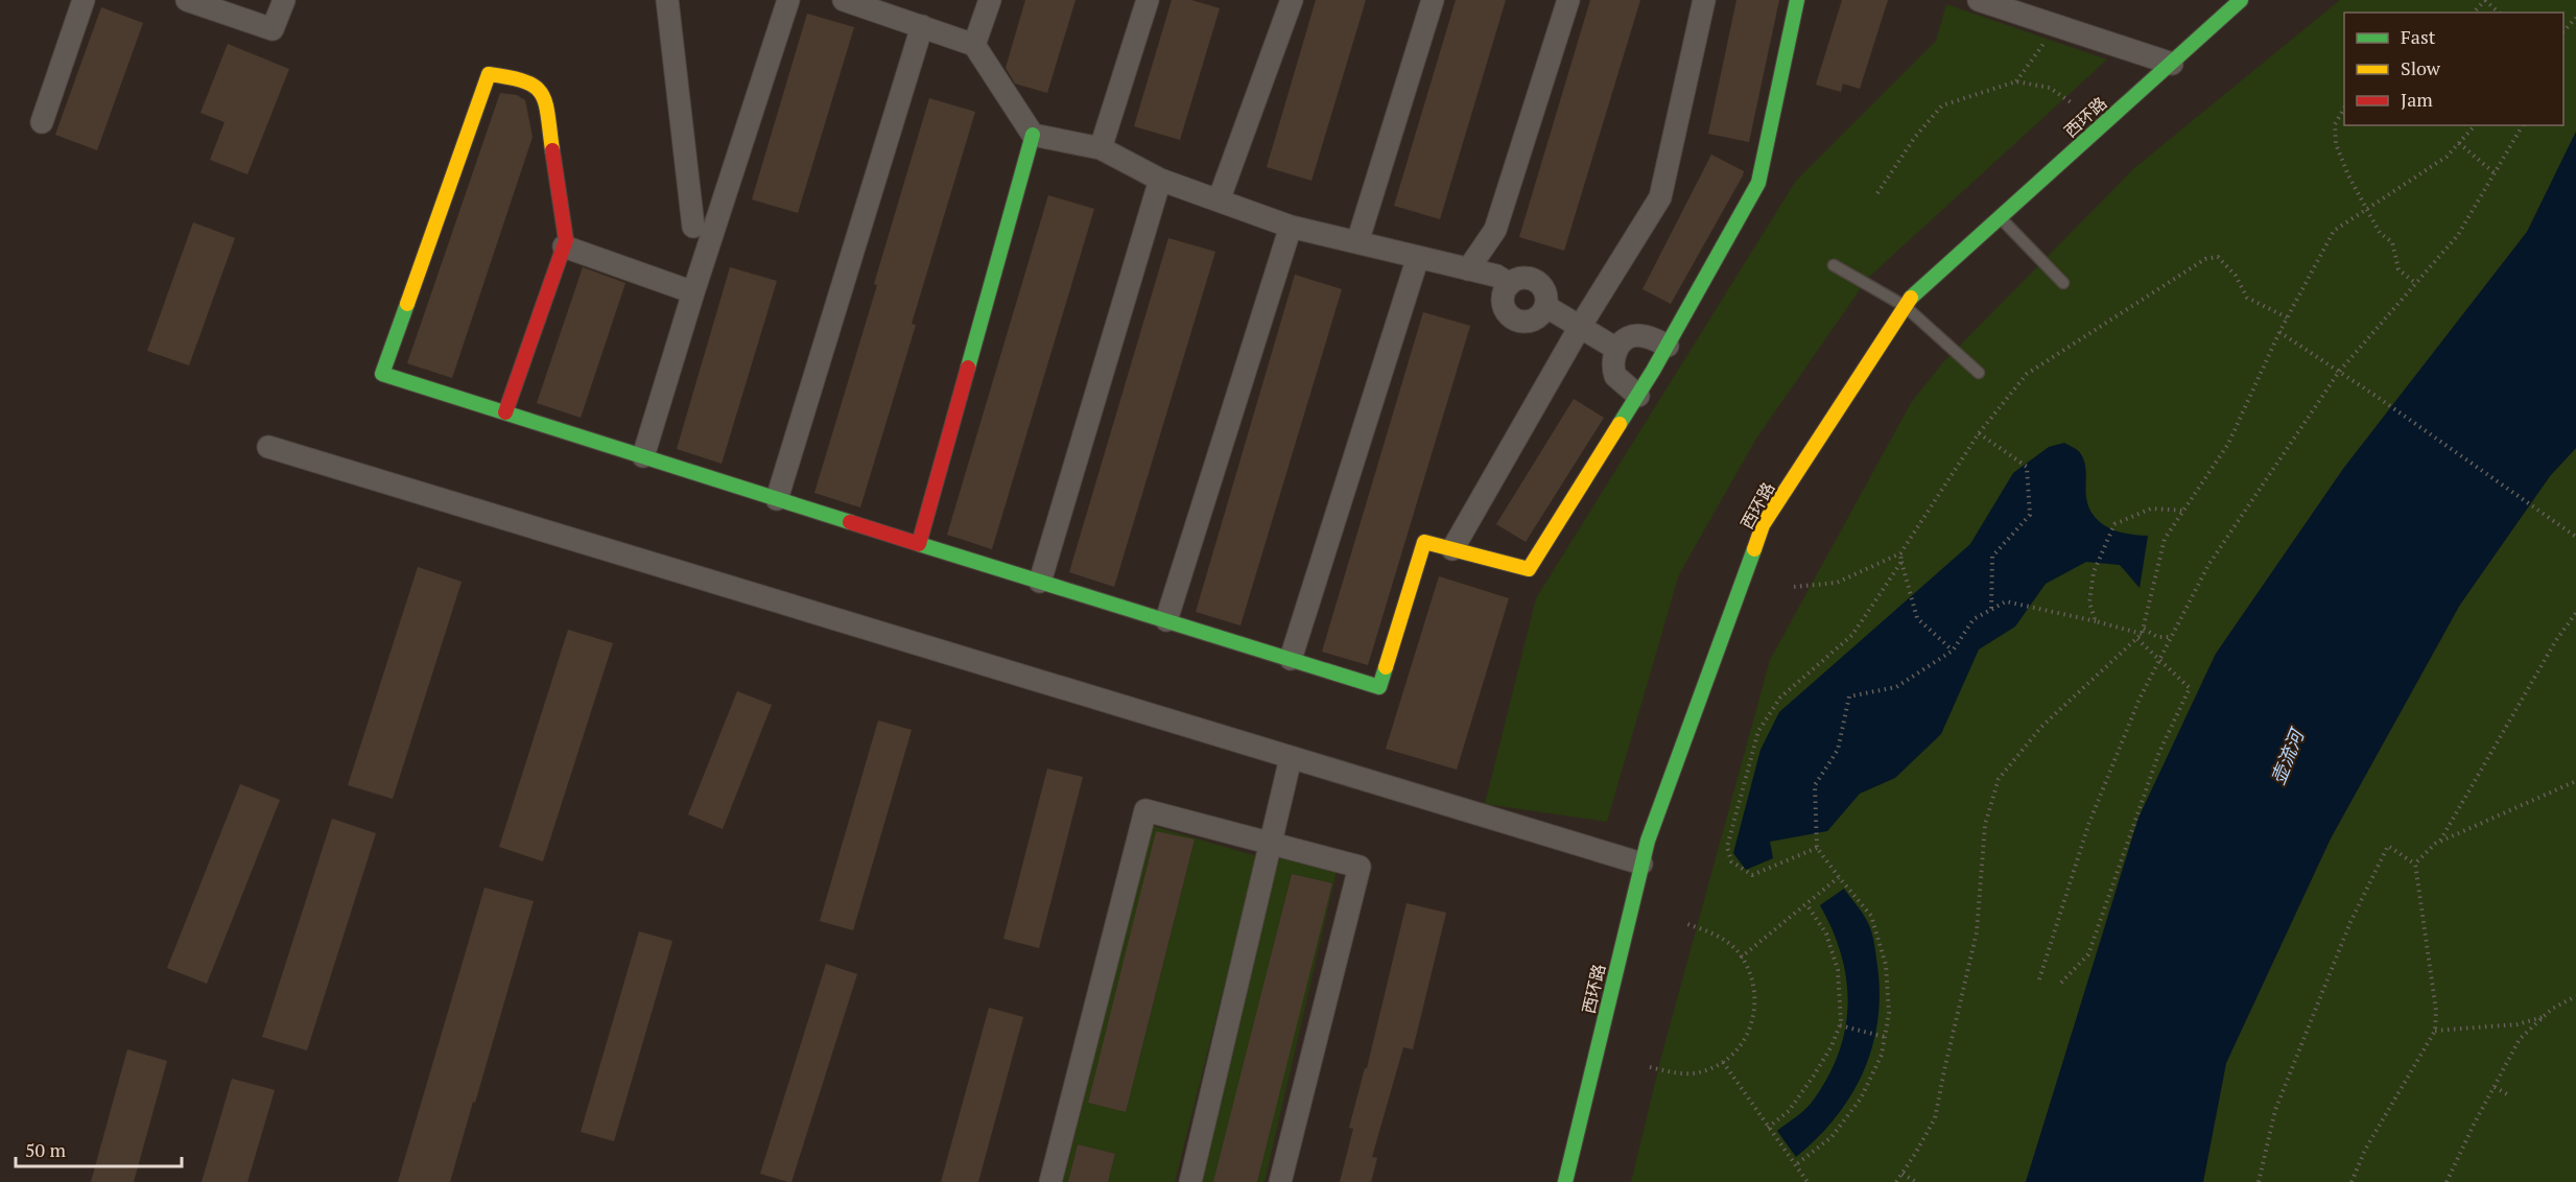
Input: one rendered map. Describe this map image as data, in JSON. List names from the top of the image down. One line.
{"streets":{"street":["西环路"]},"water":["壶流河"],"legend":["Fast","Slow","Jam"],"scale_bar":"50 m"}
